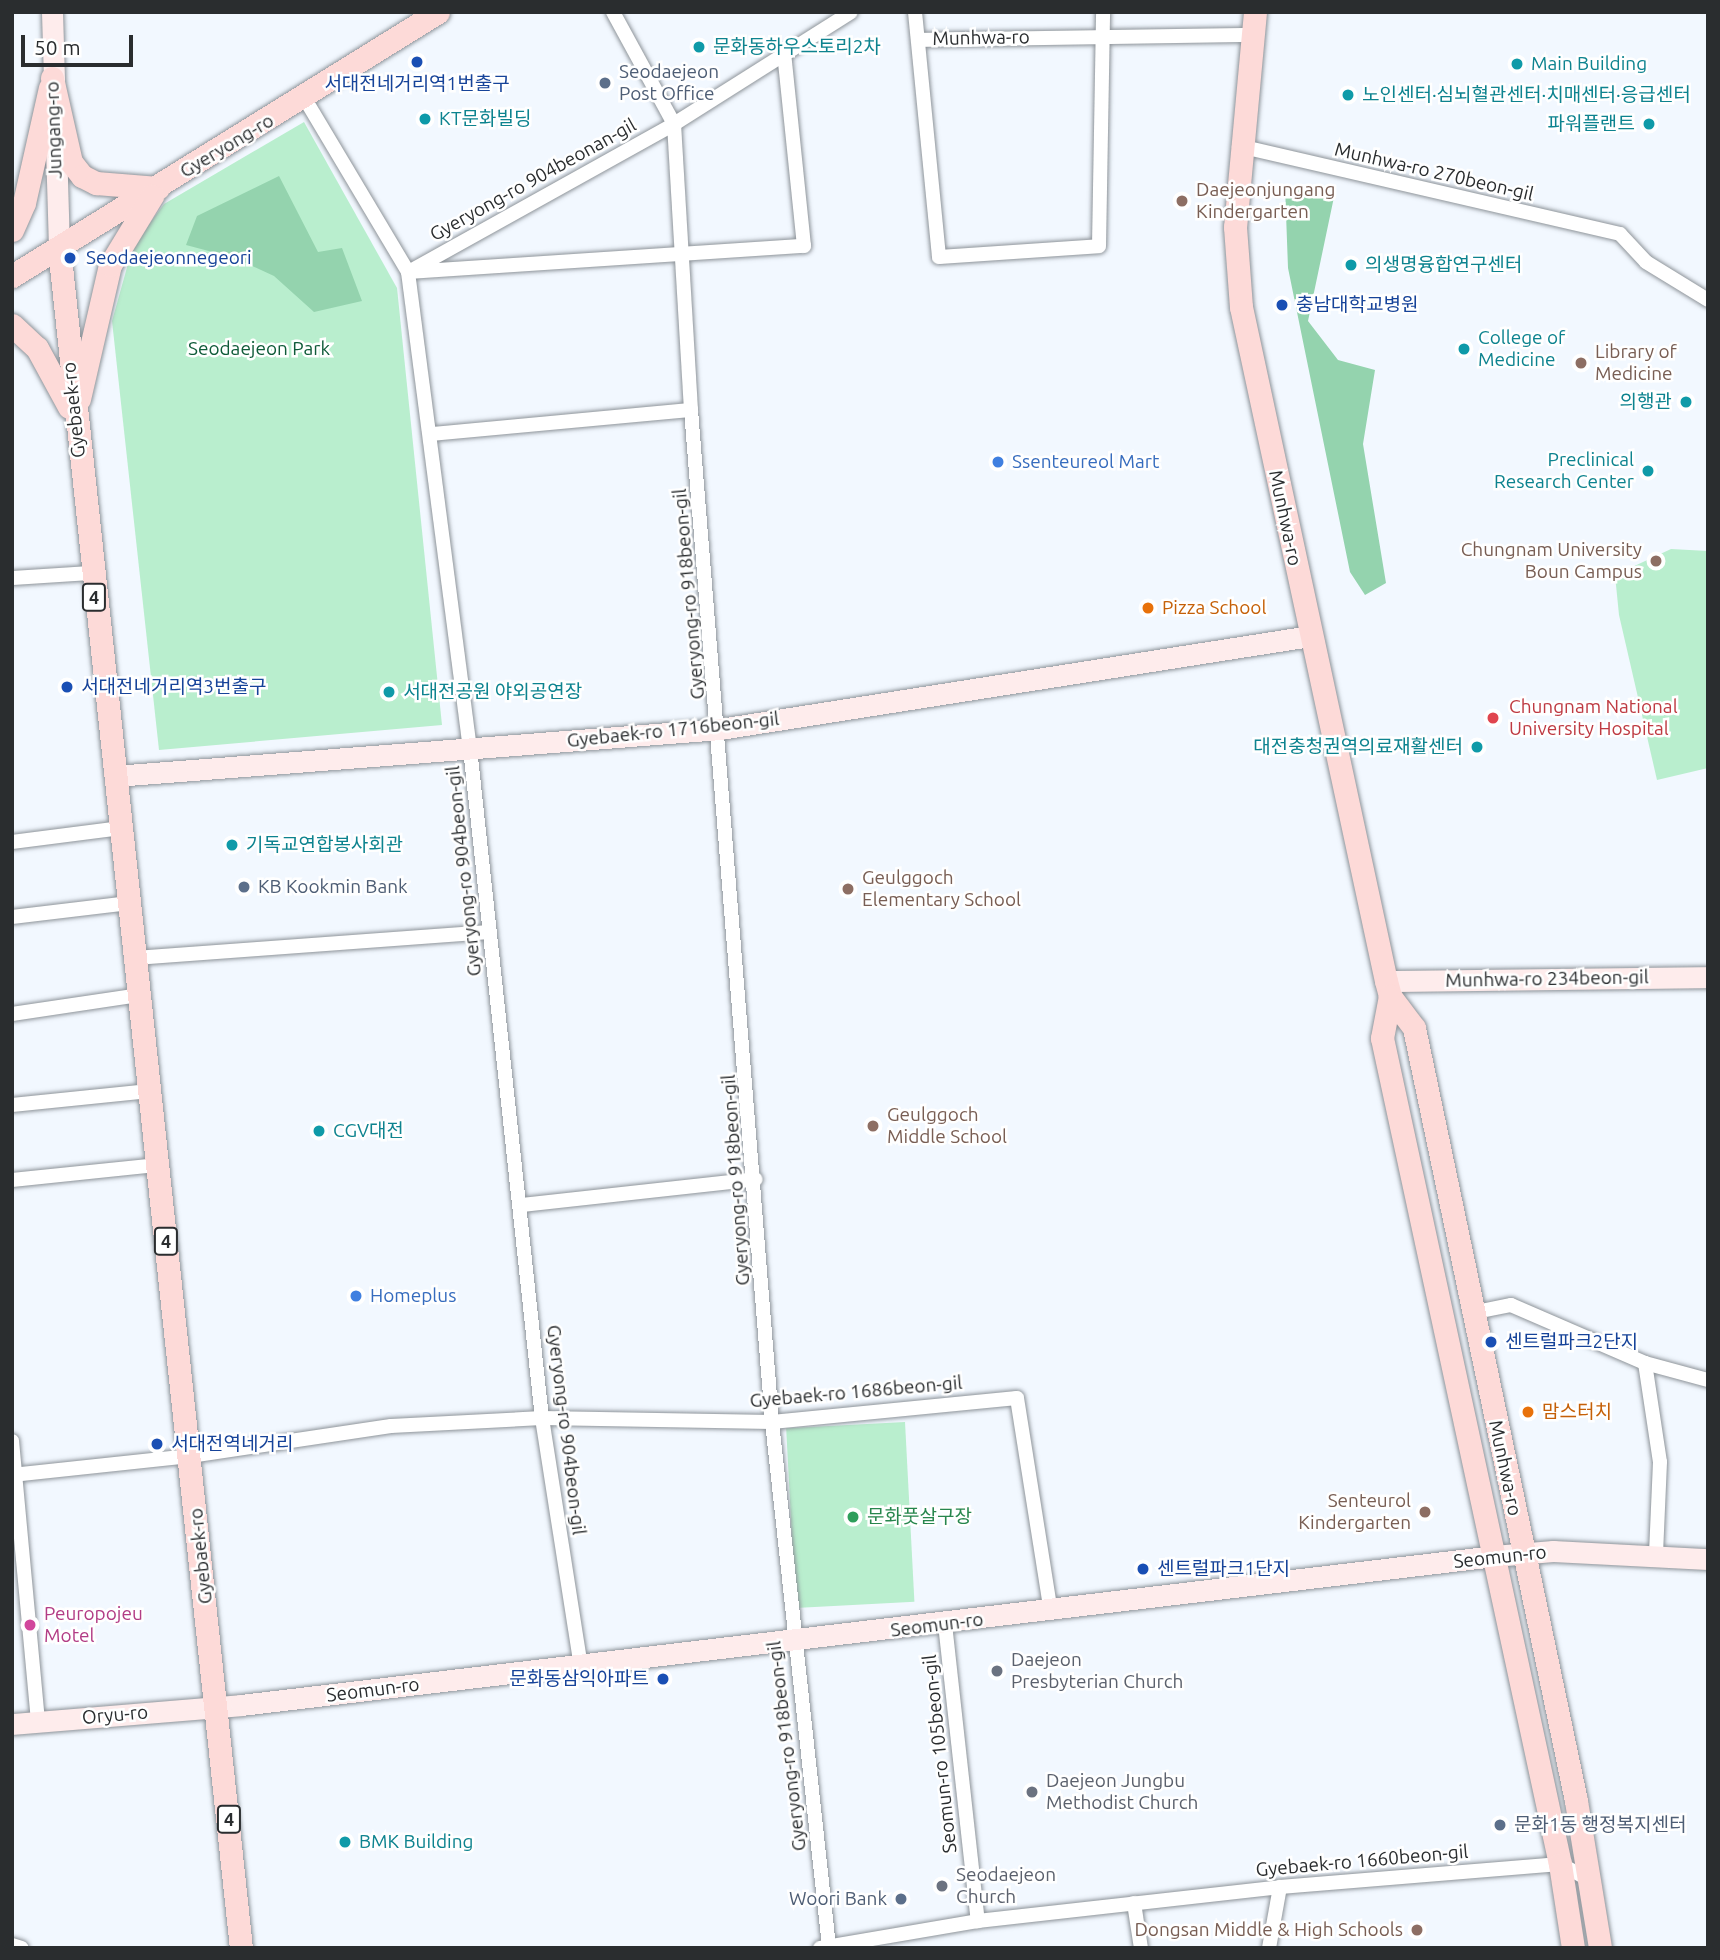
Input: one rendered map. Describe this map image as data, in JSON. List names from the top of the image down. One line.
{"streets":{"main road":["Munhwa-ro","Jungang-ro","Gyeryong-ro","Gyebaek-ro","4","Gyebaek-ro 1716beon-gil","Munhwa-ro 234beon-gil","Seomun-ro","Oryu-ro"],"street":["Munhwa-ro 270beon-gil","Gyeryong-ro 904beonan-gil","Gyeryong-ro 918beon-gil","Gyeryong-ro 904beon-gil","Gyebaek-ro 1686beon-gil","Seomun-ro 105beon-gil","Gyebaek-ro 1660beon-gil"]},"crossings":[["Munhwa-ro","Munhwa-ro 270beon-gil"],["Munhwa-ro","Gyebaek-ro 1716beon-gil"],["Munhwa-ro","Munhwa-ro 234beon-gil"],["Munhwa-ro","Seomun-ro"],["Munhwa-ro","Gyebaek-ro 1660beon-gil"],["Jungang-ro","Gyeryong-ro"],["Jungang-ro","Gyebaek-ro"],["Gyeryong-ro","Gyebaek-ro"],["Gyeryong-ro","Gyeryong-ro 904beon-gil"],["Gyeryong-ro 904beonan-gil","Gyeryong-ro 918beon-gil"],["Gyeryong-ro 904beonan-gil","Gyeryong-ro 904beon-gil"],["Gyebaek-ro","Gyebaek-ro 1716beon-gil"],["Gyebaek-ro","Gyebaek-ro 1686beon-gil"],["Gyebaek-ro","Seomun-ro"],["Gyebaek-ro","Oryu-ro"],["Gyeryong-ro 918beon-gil","Gyebaek-ro 1716beon-gil"],["Gyeryong-ro 918beon-gil","Gyebaek-ro 1686beon-gil"],["Gyeryong-ro 918beon-gil","Seomun-ro"],["Gyeryong-ro 918beon-gil","Gyebaek-ro 1660beon-gil"],["Gyebaek-ro 1716beon-gil","Gyeryong-ro 904beon-gil"],["Gyeryong-ro 904beon-gil","Gyebaek-ro 1686beon-gil"],["Gyeryong-ro 904beon-gil","Seomun-ro"],["Gyebaek-ro 1686beon-gil","Seomun-ro"],["Seomun-ro","Oryu-ro"],["Seomun-ro","Seomun-ro 105beon-gil"],["Seomun-ro 105beon-gil","Gyebaek-ro 1660beon-gil"]],"parks":["Seodaejeon Park"],"places":["문화동하우스토리2차","서대전네거리역1번출구","Main Building","Seodaejeon Post Office","노인센터·심뇌혈관센터·치매센터·응급센터","KT문화빌딩","파워플랜트","Daejeonjungang Kindergarten","Seodaejeonnegeori","의생명융합연구센터","충남대학교병원","College of Medicine","Library of Medicine","의행관","Ssenteureol Mart","Preclinical Research Center","Chungnam University Boun Campus","Pizza School","서대전네거리역3번출구","서대전공원 야외공연장","Chungnam National University Hospital","대전충청권역의료재활센터","기독교연합봉사회관","KB Kookmin Bank","Geulggoch Elementary School","Geulggoch Middle School","CGV대전","Homeplus","센트럴파크2단지","맘스터치","서대전역네거리","Senteurol Kindergarten","문화풋살구장","센트럴파크1단지","Peuropojeu Motel","Daejeon Presbyterian Church","문화동삼익아파트","Daejeon Jungbu Methodist Church","문화1동 행정복지센터","BMK Building","Seodaejeon Church","Woori Bank","Dongsan Middle & High Schools"],"scale_bar":"50 m"}
